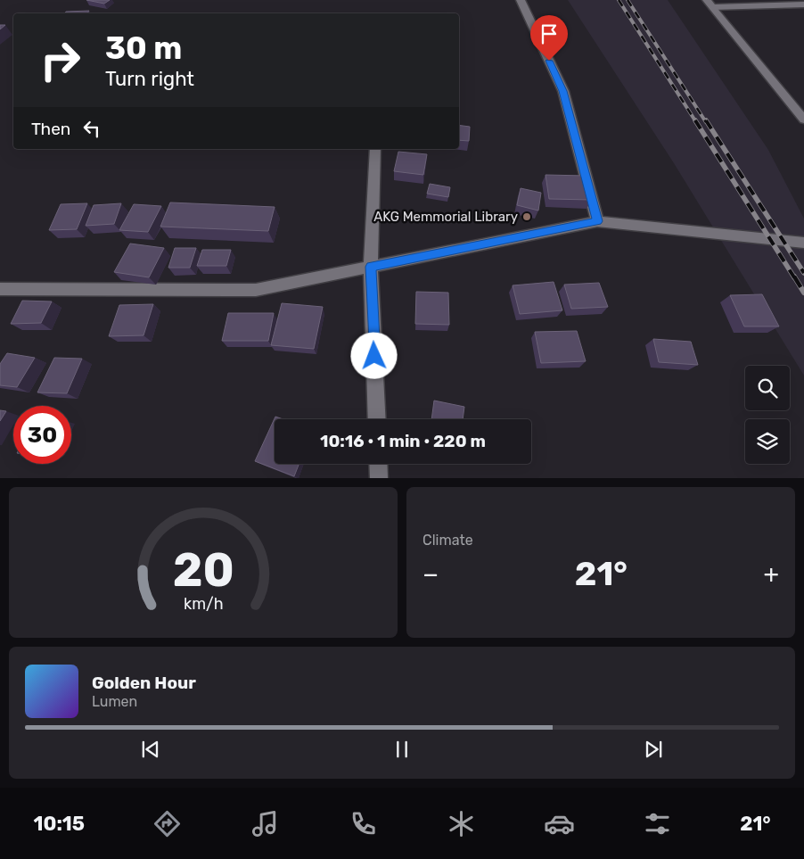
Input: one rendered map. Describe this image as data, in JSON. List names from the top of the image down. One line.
{"places":["AKG Memmorial Library"],"page":{"turn":["30 m","Turn right"],"then":"Then","limit":"30","trip":"10:16 · 1 min · 220 m","tile":"Climate","heat":["−","21°","+"],"song":["Golden Hour","Lumen"],"tabs":["10:15","21°"],"gauge":["20","km/h"]}}
